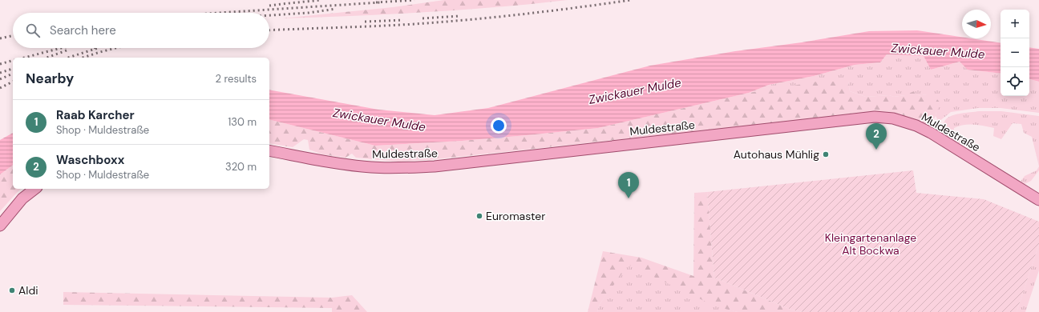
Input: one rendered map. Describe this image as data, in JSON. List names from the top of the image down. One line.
{"streets":{"main road":["Muldestraße"]},"water":["Zwickauer Mulde"],"parks":["Kleingartenanlage Alt Bockwa"],"places":["Autohaus Mühlig","Euromaster","Aldi"],"north":"right","page":{"map_buttons":["+","−"],"search":"Search here","heading":["Nearby","2 results"],"list":[{"mark":"1","name":"Raab Karcher","note":"Shop · Muldestraße","value":"130 m"},{"mark":"2","name":"Waschboxx","note":"Shop · Muldestraße","value":"320 m"}],"pins":["2","1"]}}
